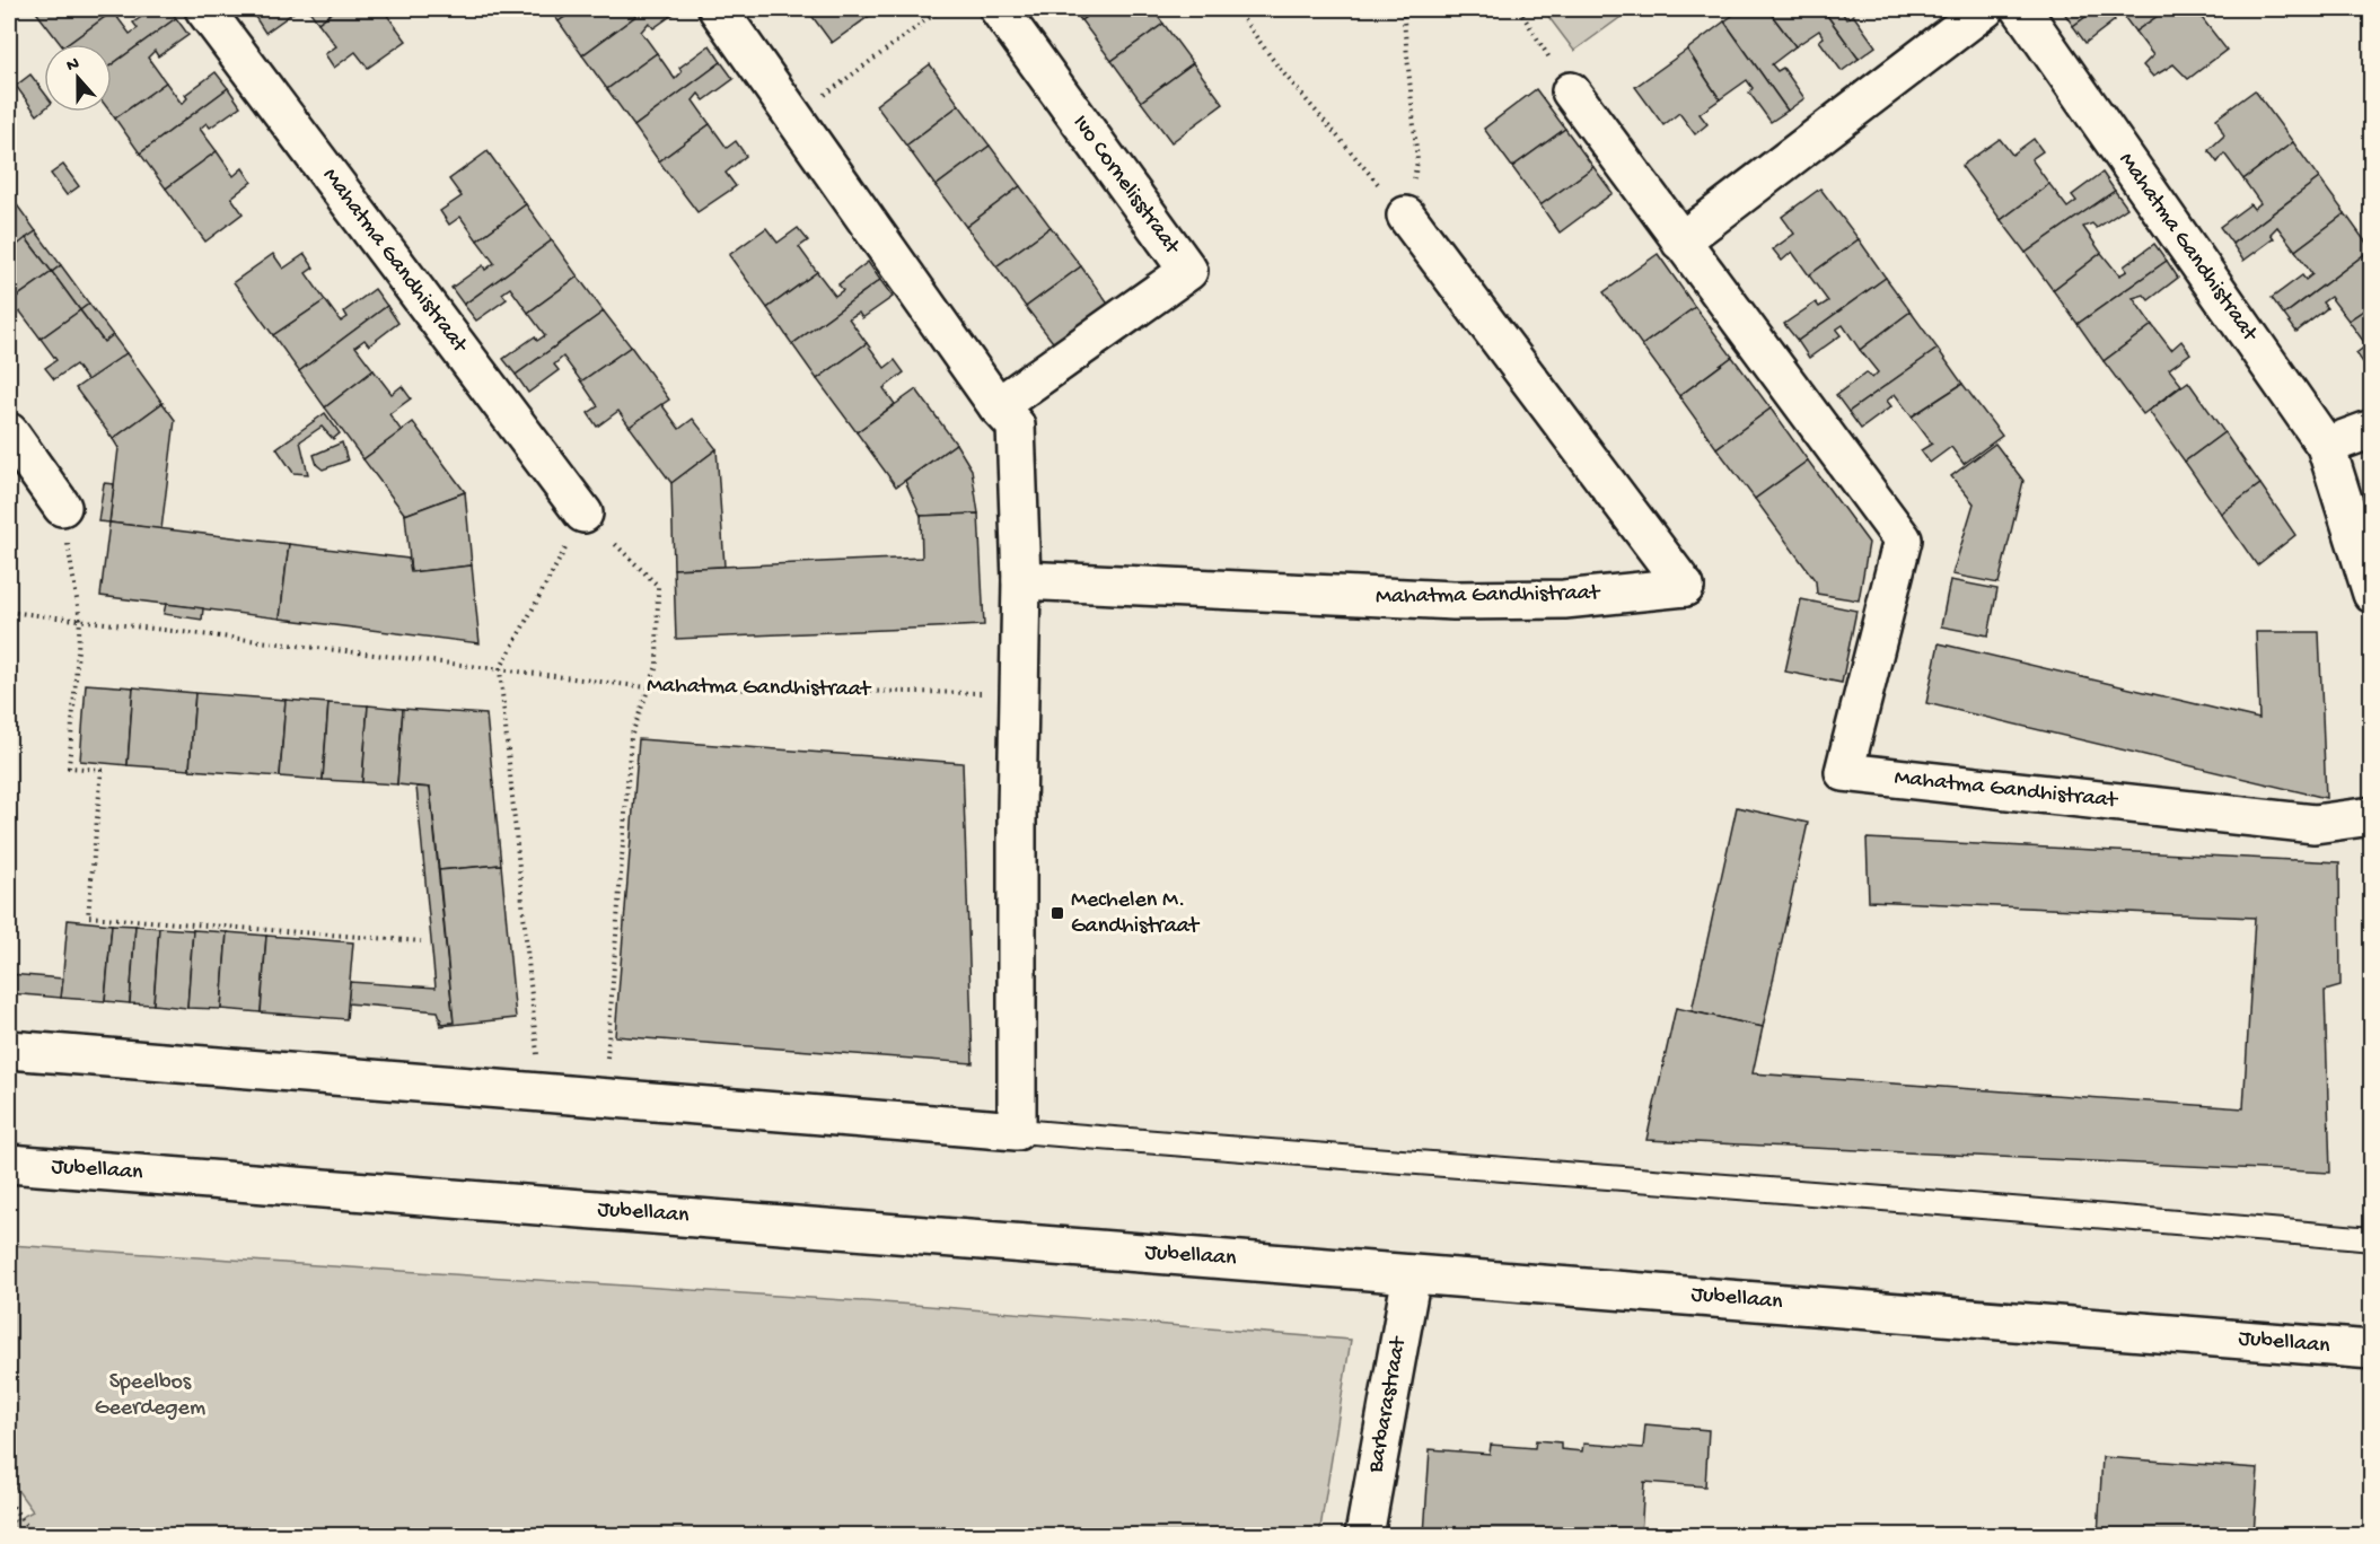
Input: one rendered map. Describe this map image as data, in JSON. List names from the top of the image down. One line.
{"streets":{"street":["Ivo Cornelisstraat","Mahatma Gandhistraat","Jubellaan","Barbarastraat"]},"crossings":[["Jubellaan","Barbarastraat"]],"parks":["Speelbos Geerdegem"],"places":{"transit":["Mechelen M. Gandhistraat"]},"north":"top"}
